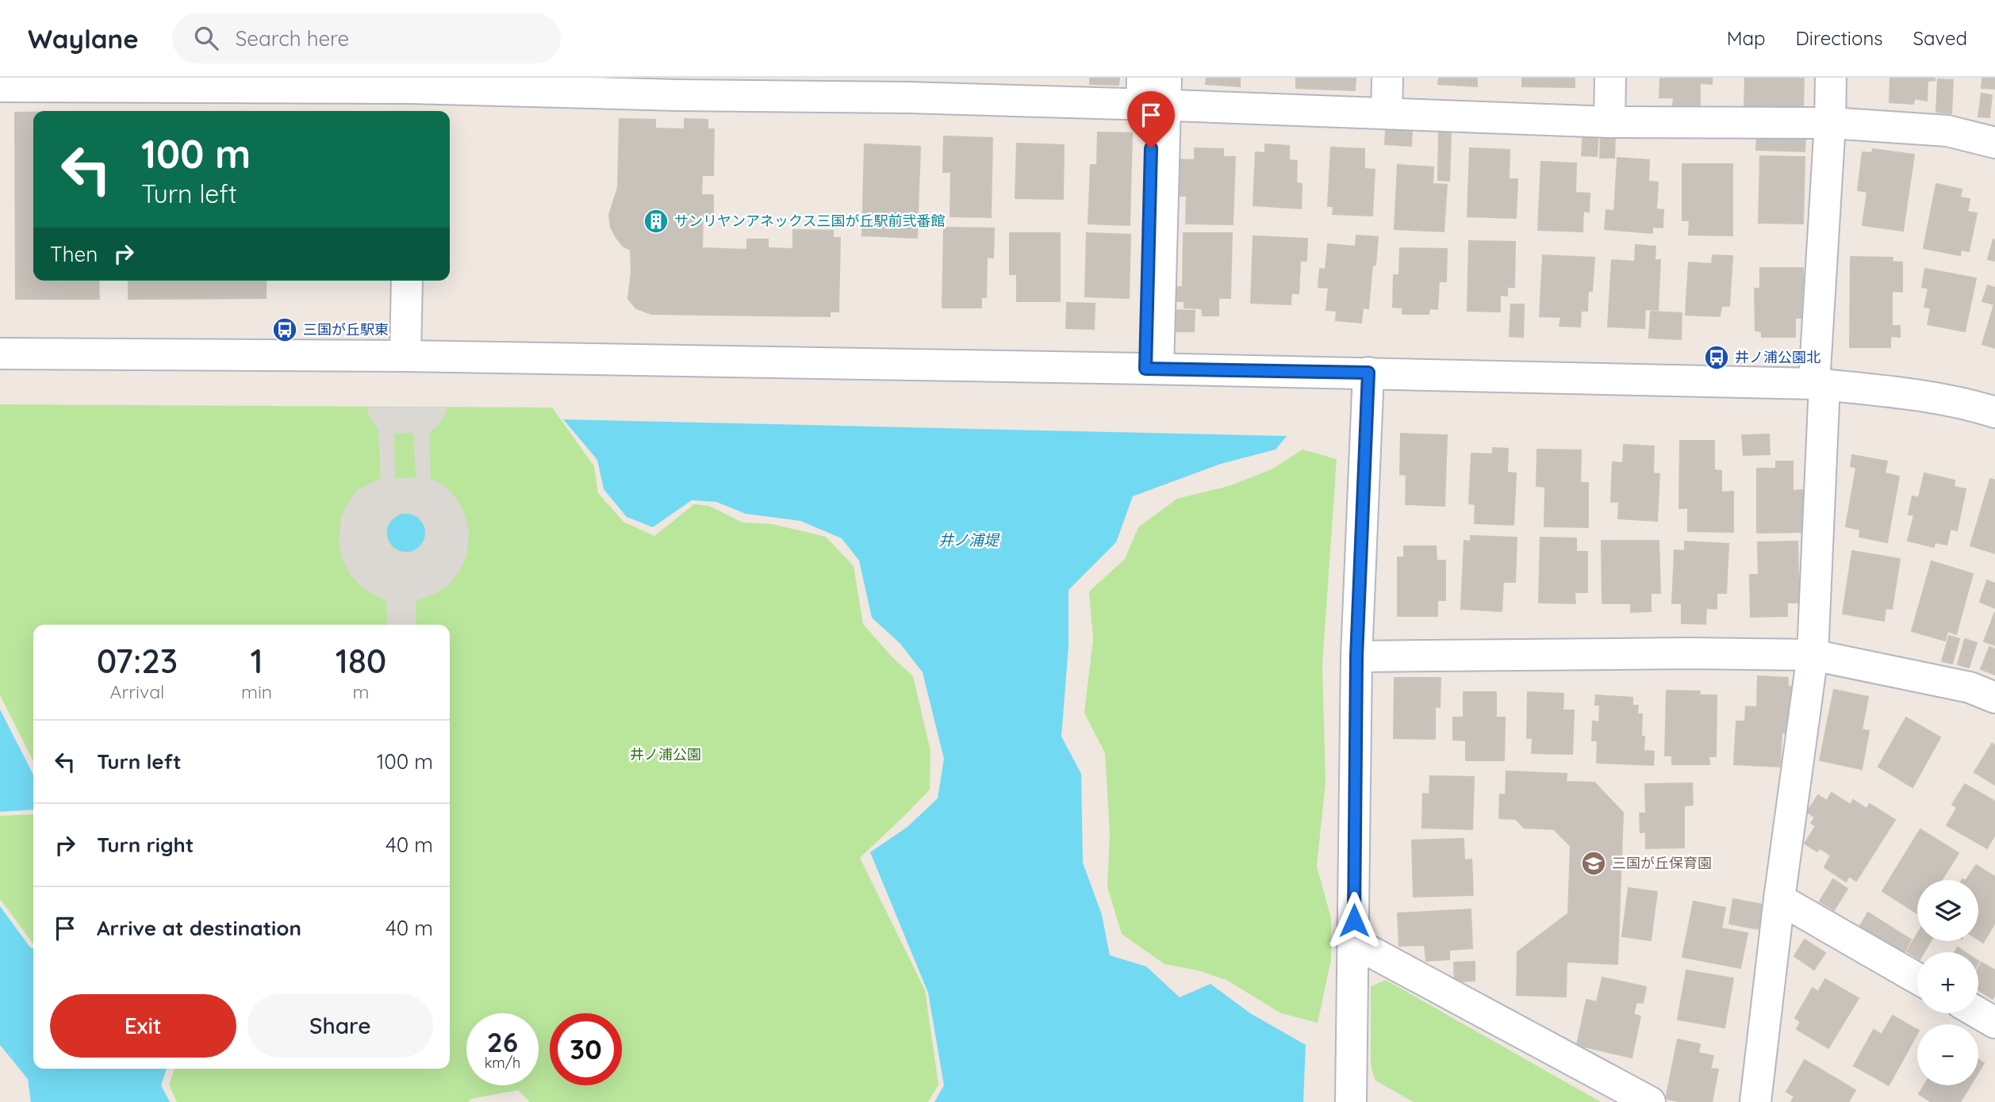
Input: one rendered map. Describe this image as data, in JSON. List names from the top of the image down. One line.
{"water":["井ノ浦堤"],"parks":["井ノ浦公園"],"places":{"building":["サンリヤンアネックス三国が丘駅前弐番館"],"bus stop":["三国が丘駅東","井ノ浦公園北"],"school or university":["三国が丘保育園"]},"page":{"header":"Waylane","search":"Search here","nav":["Map","Directions","Saved"],"turn":["100 m","Turn left"],"then":"Then","eta":["07:23","Arrival","1","min","180","m"],"list":[{"name":"Turn left","value":"100 m"},{"name":"Turn right","value":"40 m"},{"name":"Arrive at destination","value":"40 m"}],"map_buttons":["+","−"],"buttons":["Exit","Share"],"speed":"26 km/h","limit":"30"}}
